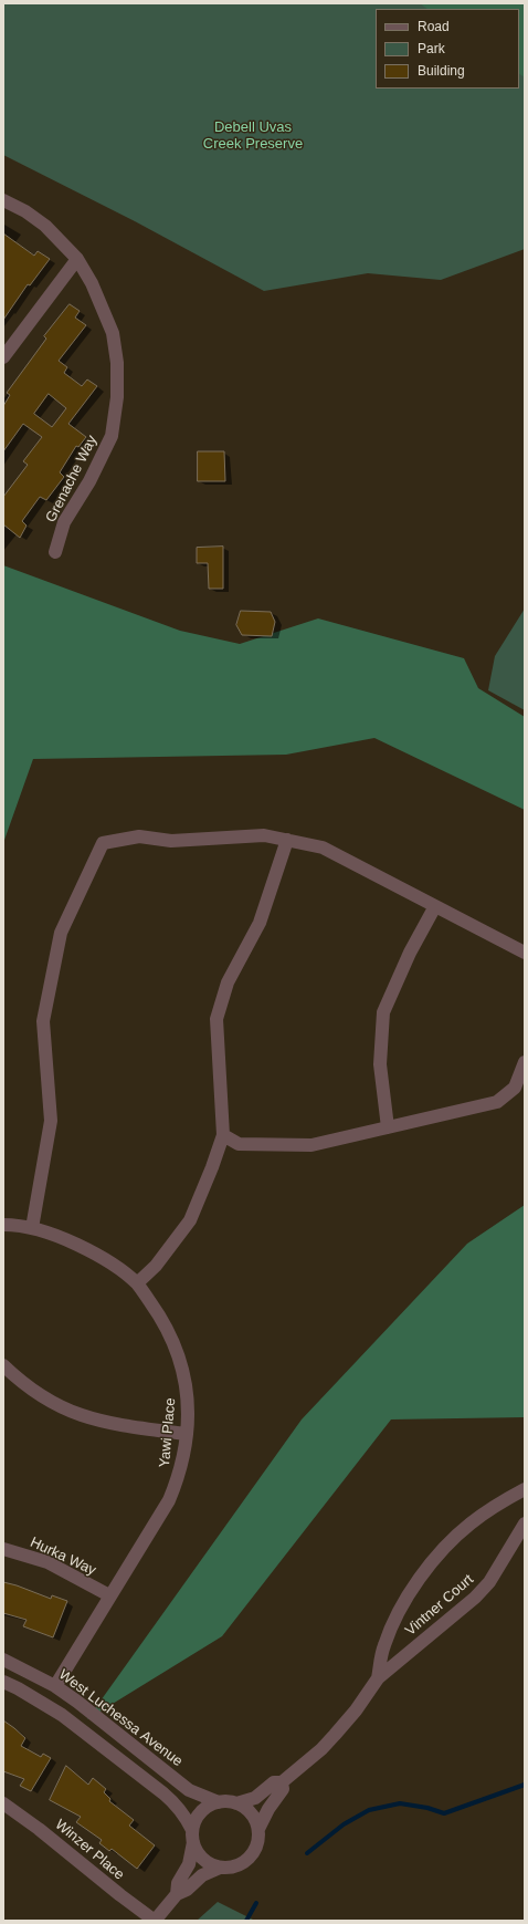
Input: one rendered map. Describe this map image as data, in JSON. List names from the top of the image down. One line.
{"streets":{"street":["Grenache Way","Yawi Place","Hurka Way","Vintner Court","West Luchessa Avenue","Winzer Place"]},"crossings":[["Yawi Place","Hurka Way"],["Yawi Place","West Luchessa Avenue"],["Vintner Court","West Luchessa Avenue"]],"parks":["Debell Uvas Creek Preserve"],"legend":["Road","Park","Building"]}
